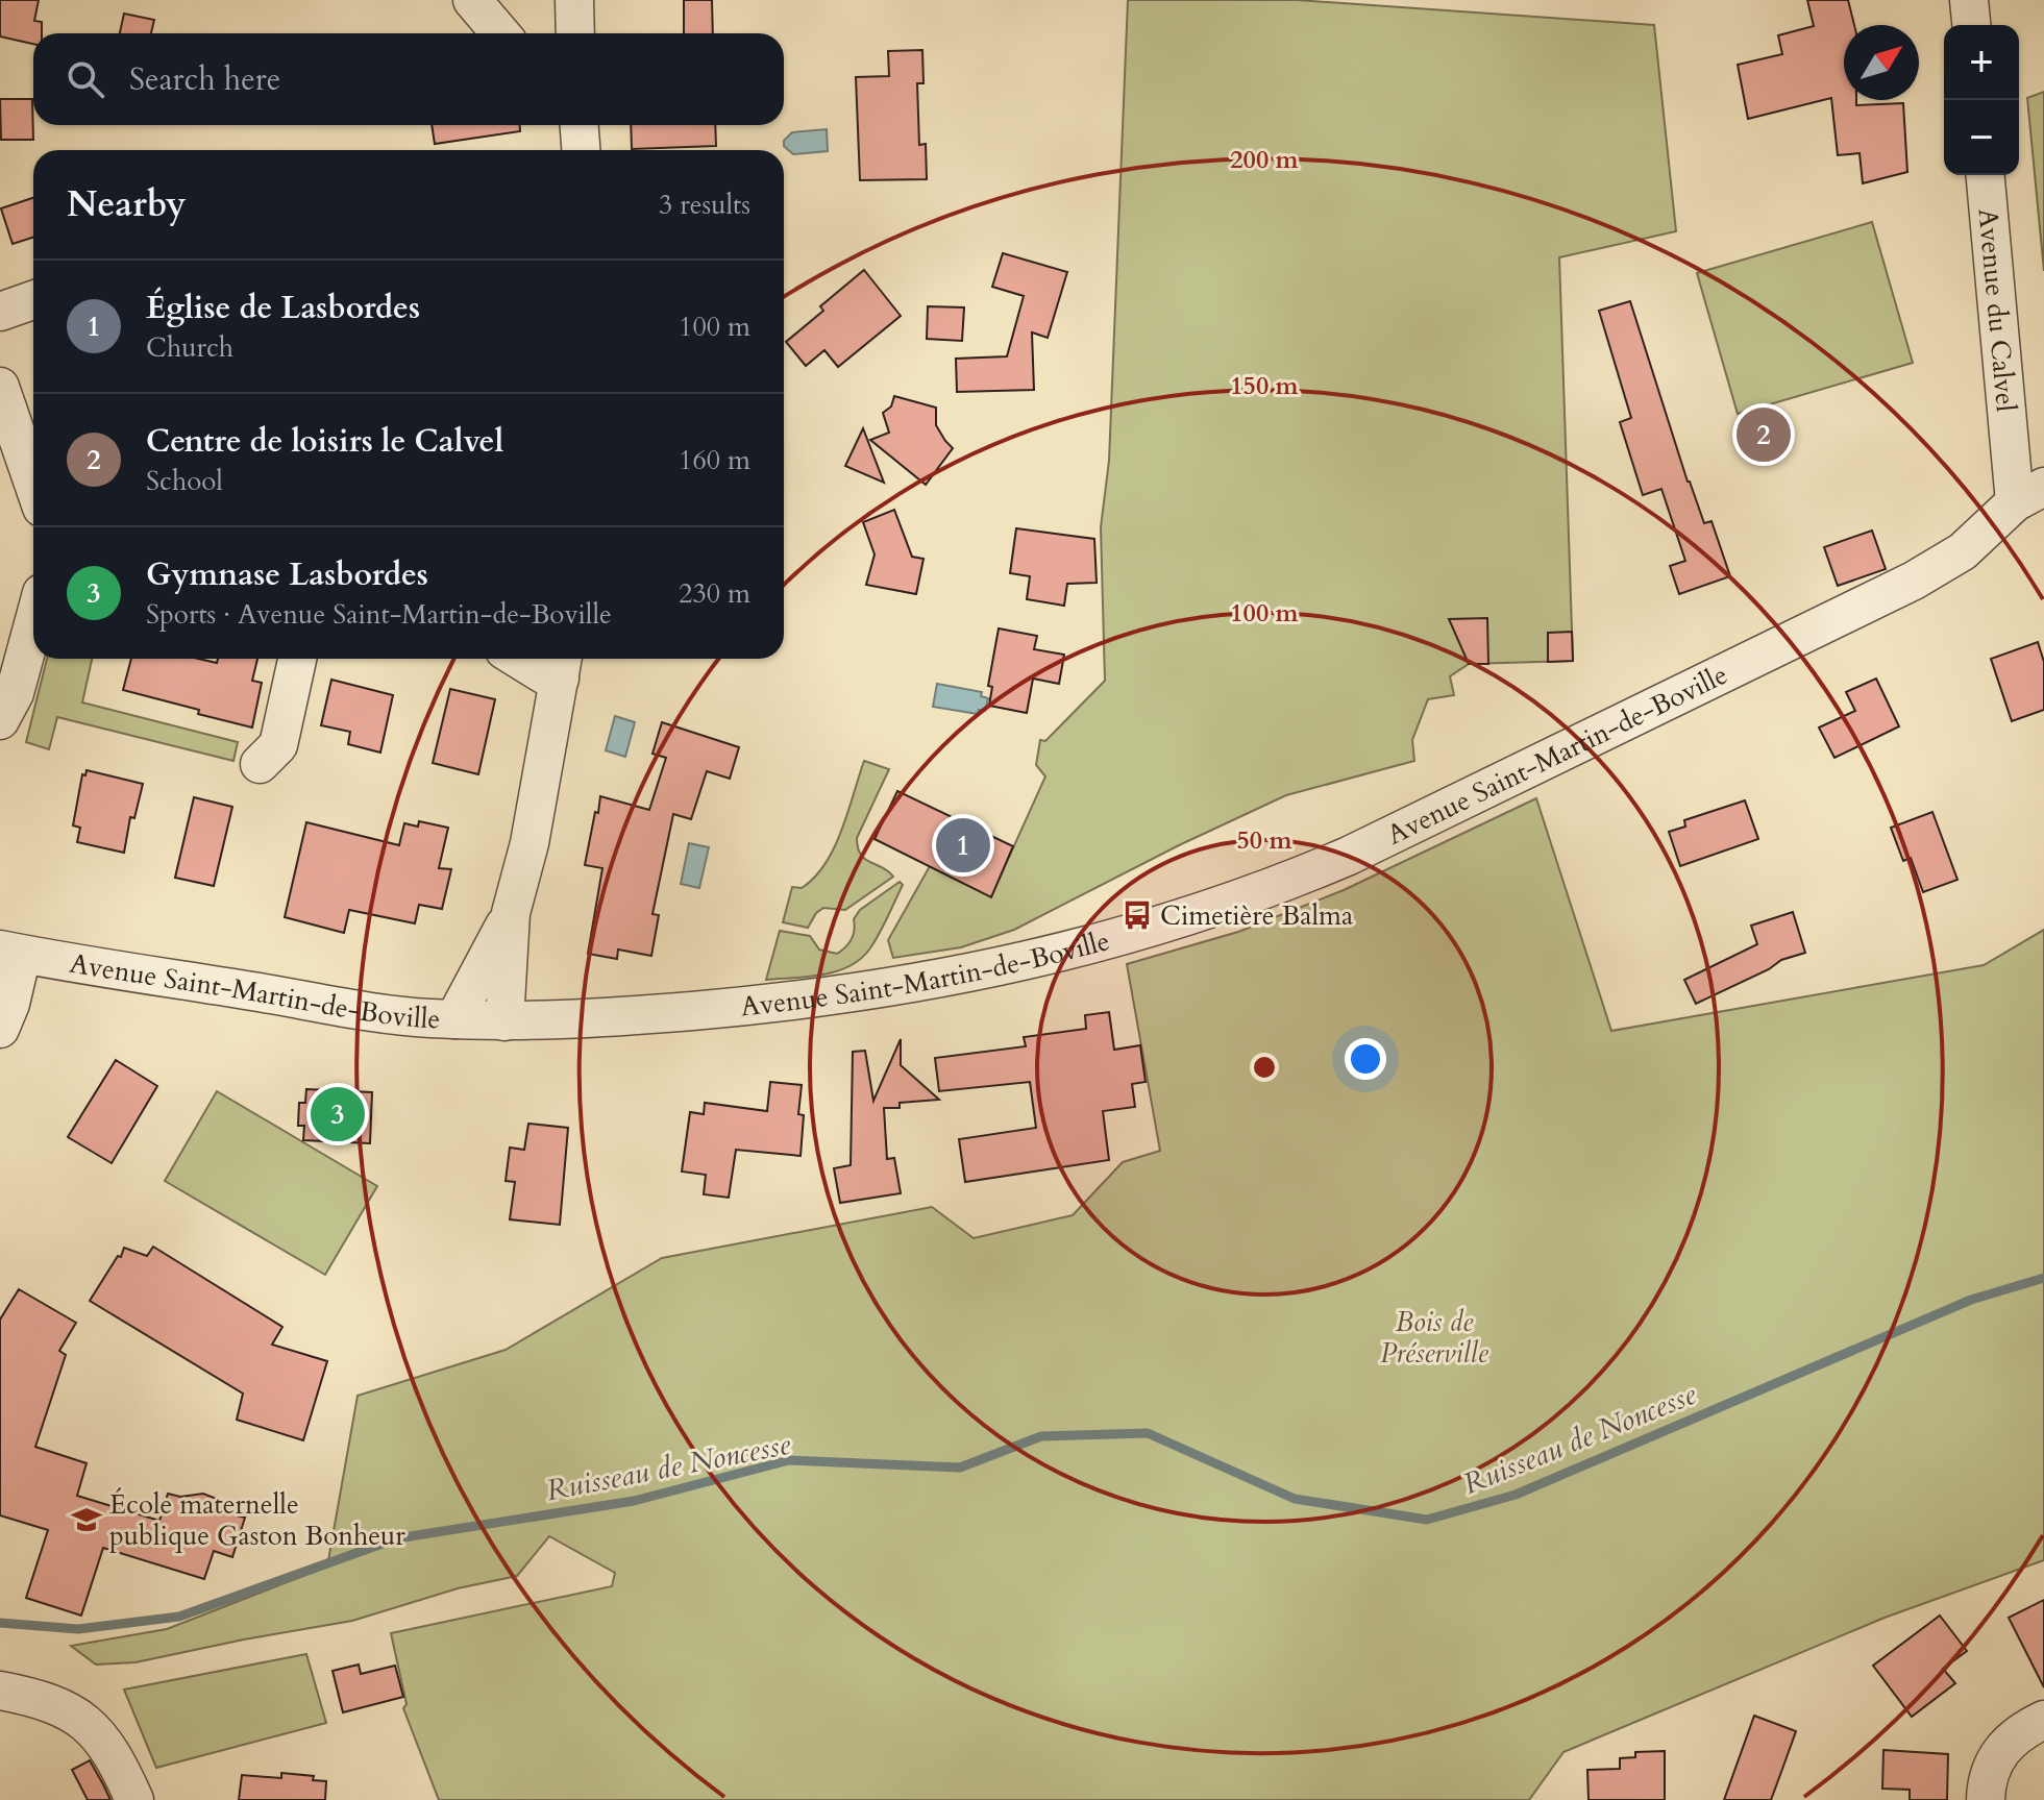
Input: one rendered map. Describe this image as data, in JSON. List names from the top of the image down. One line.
{"streets":{"street":["Avenue du Calvel","Avenue Saint-Martin-de-Boville"]},"crossings":[["Avenue du Calvel","Avenue Saint-Martin-de-Boville"]],"water":["Ruisseau de Noncesse"],"parks":["Bois de Préserville"],"places":{"bus stop":["Cimetière Balma"],"school or university":["École maternelle publique Gaston Bonheur"]},"north":"top right","page":{"map_buttons":["+","−"],"search":"Search here","heading":["Nearby","3 results"],"list":[{"mark":"1","name":"Église de Lasbordes","note":"Church","value":"100 m"},{"mark":"2","name":"Centre de loisirs le Calvel","note":"School","value":"160 m"},{"mark":"3","name":"Gymnase Lasbordes","note":"Sports · Avenue Saint-Martin-de-Boville","value":"230 m"}],"pins":["2","1","3"]},"rings":["200 m","150 m","100 m","50 m"]}
